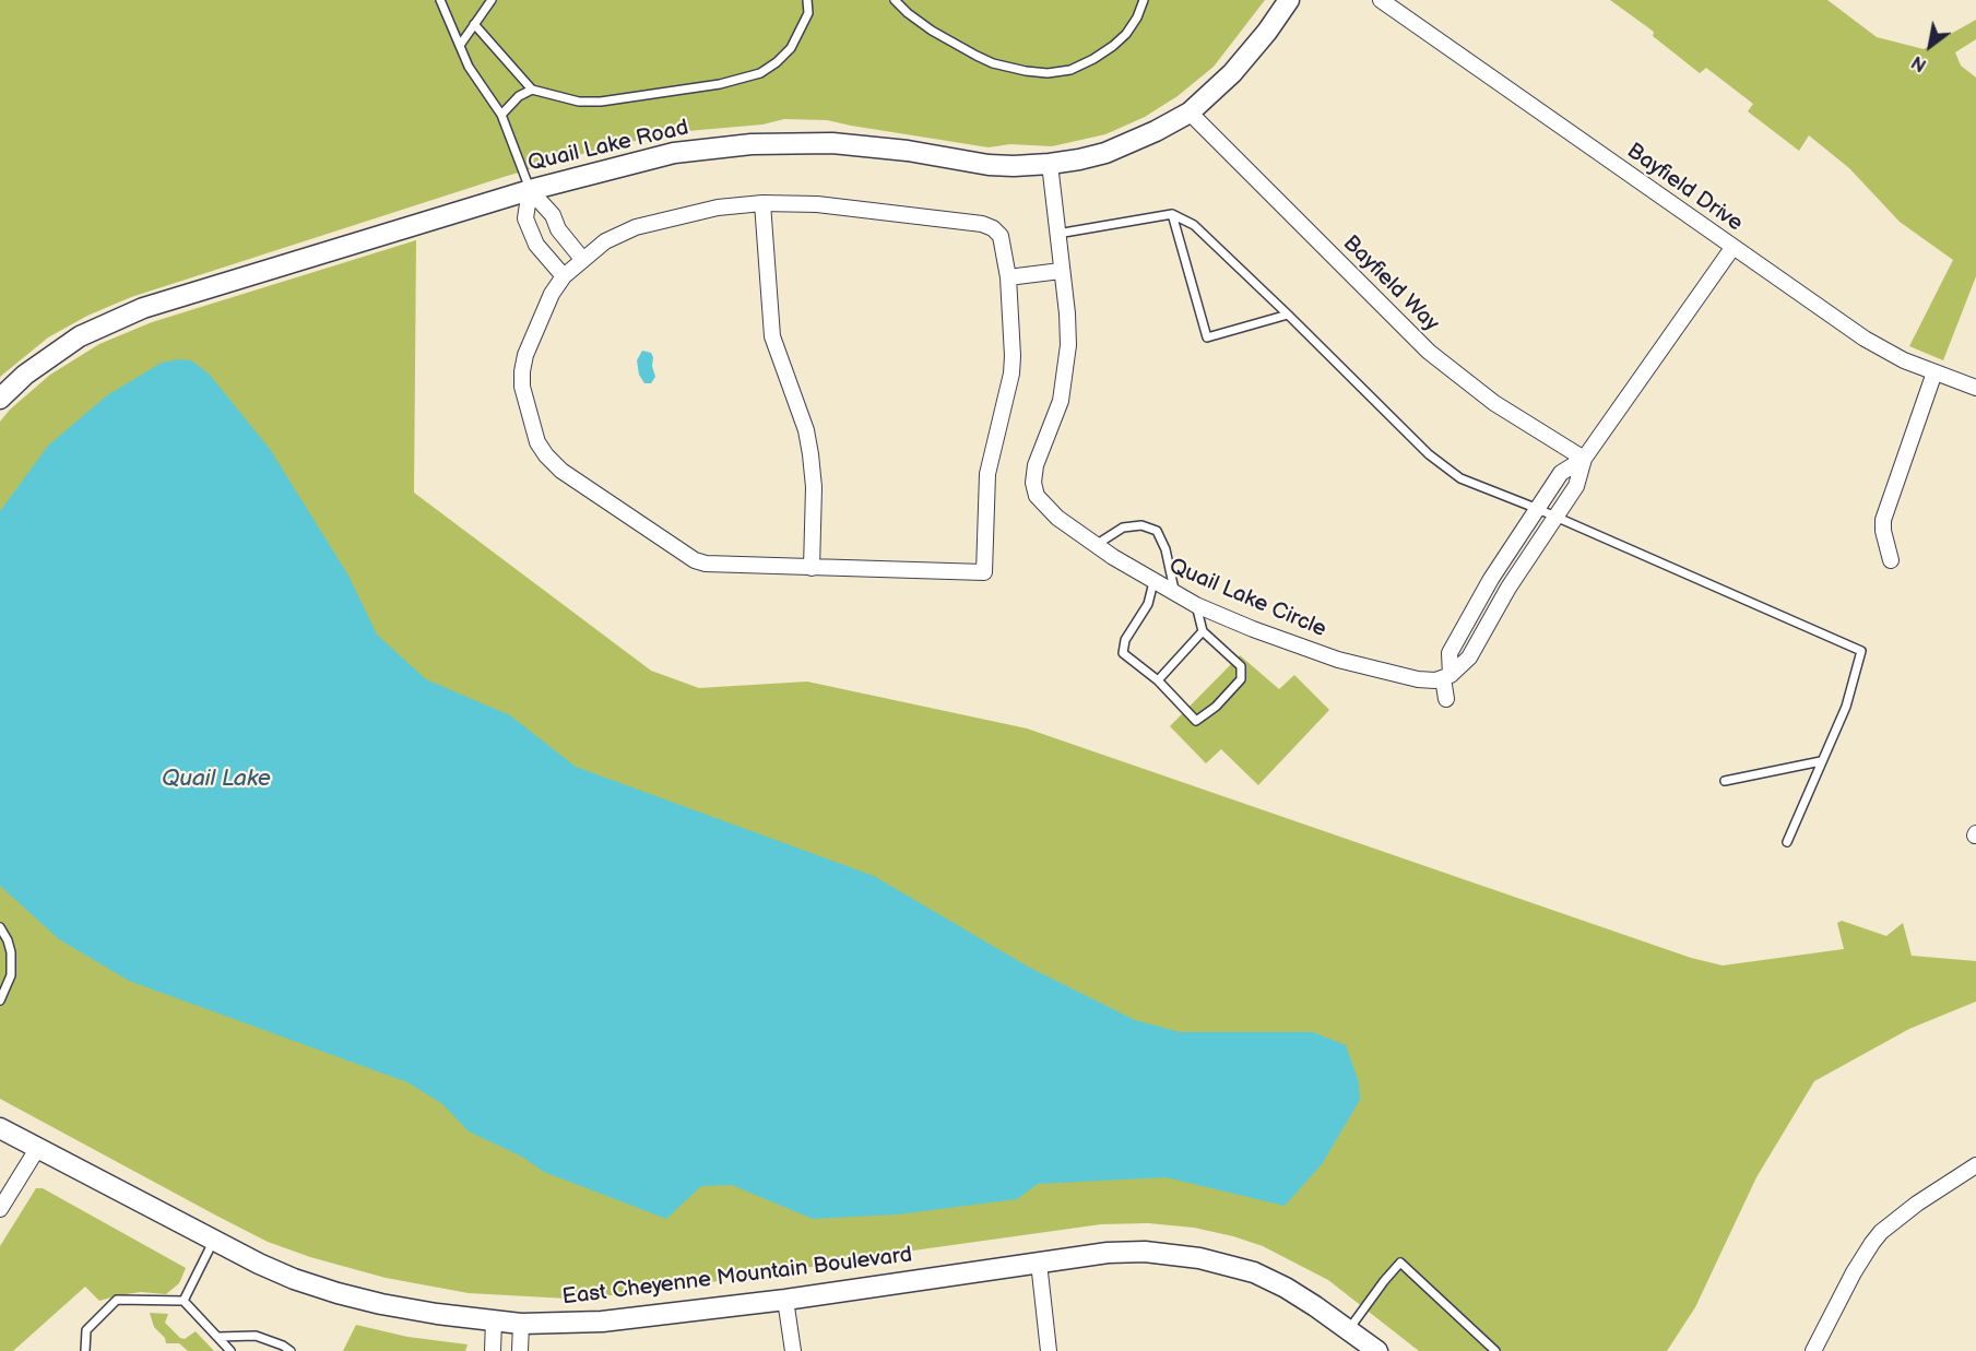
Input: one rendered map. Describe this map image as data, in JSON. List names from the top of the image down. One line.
{"streets":{"street":["Quail Lake Road","Bayfield Drive","Bayfield Way","Quail Lake Circle","East Cheyenne Mountain Boulevard"]},"crossings":[["Quail Lake Road","Bayfield Way"],["Quail Lake Road","Quail Lake Circle"]],"water":["Quail Lake"],"north":"bottom left"}
